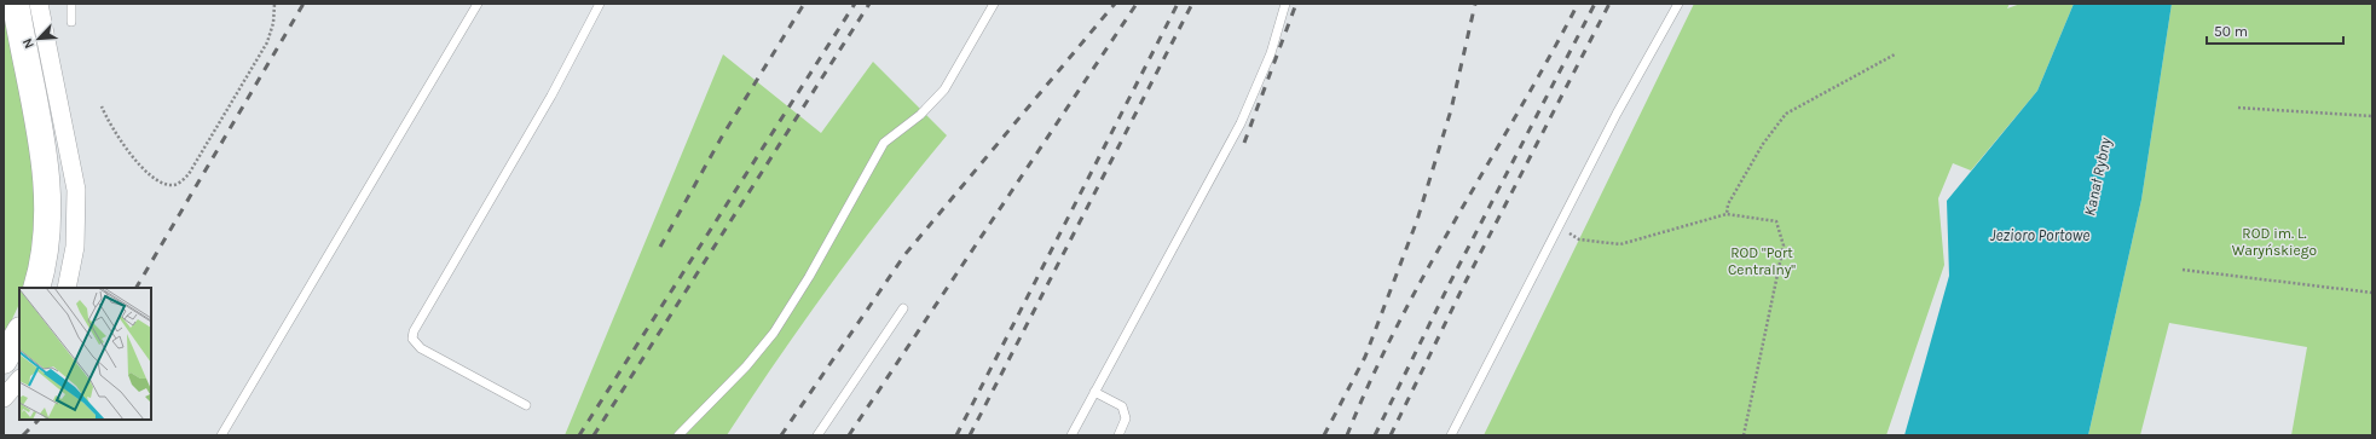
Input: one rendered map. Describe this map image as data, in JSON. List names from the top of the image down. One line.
{"water":["Kanał Rybny","Jezioro Portowe"],"parks":["ROD im. L. Waryńskiego","ROD \"Port Centralny\""],"scale_bar":"50 m","north":"bottom left"}
